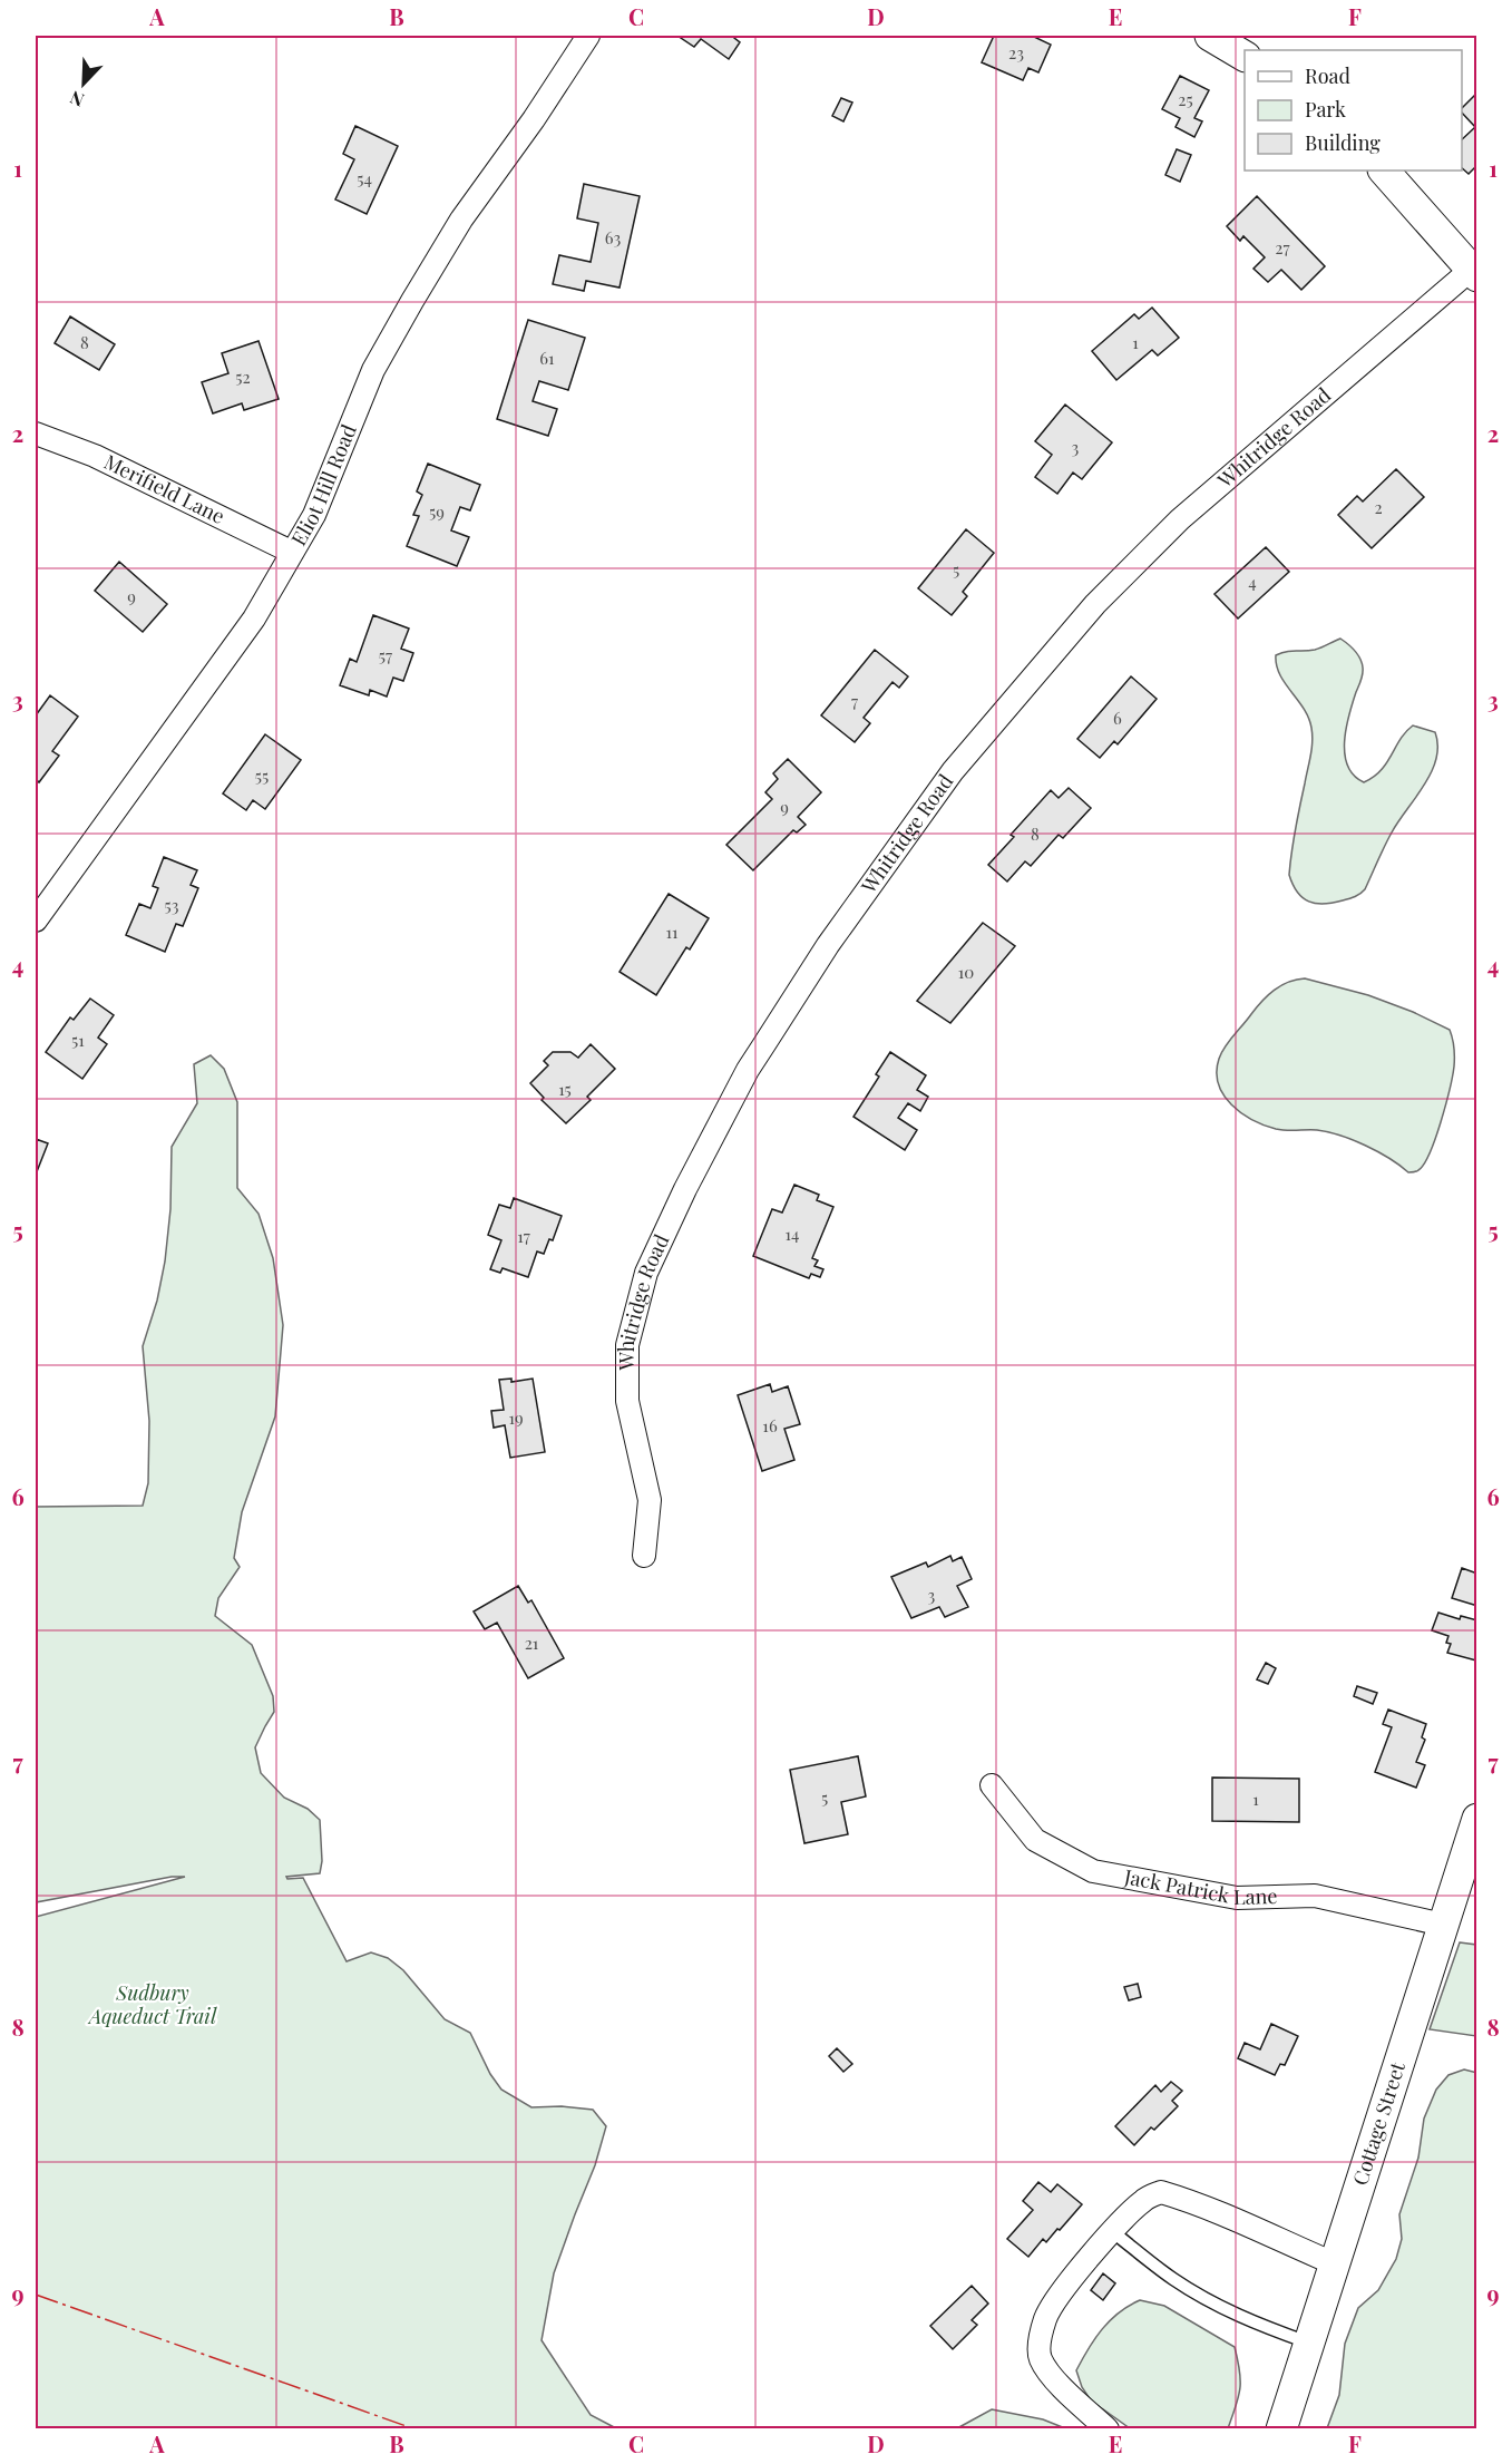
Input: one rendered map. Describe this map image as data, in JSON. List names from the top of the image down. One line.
{"streets":{"street":["Whitridge Road","Eliot Hill Road","Merifield Lane","Jack Patrick Lane","Cottage Street"]},"crossings":[["Eliot Hill Road","Merifield Lane"],["Jack Patrick Lane","Cottage Street"]],"parks":["Sudbury Aqueduct Trail"],"house_numbers":["23","25","54","63","27","8","1","61","52","3","2","59","5","4","9","57","7","6","55","9","8","53","11","10","51","15","14","17","19","16","3","21","5","1"],"legend":["Road","Park","Building"],"north":"bottom left","grid":{"columns":["A","B","C","D","E","F"],"rows":["1","2","3","4","5","6","7","8","9"]}}
